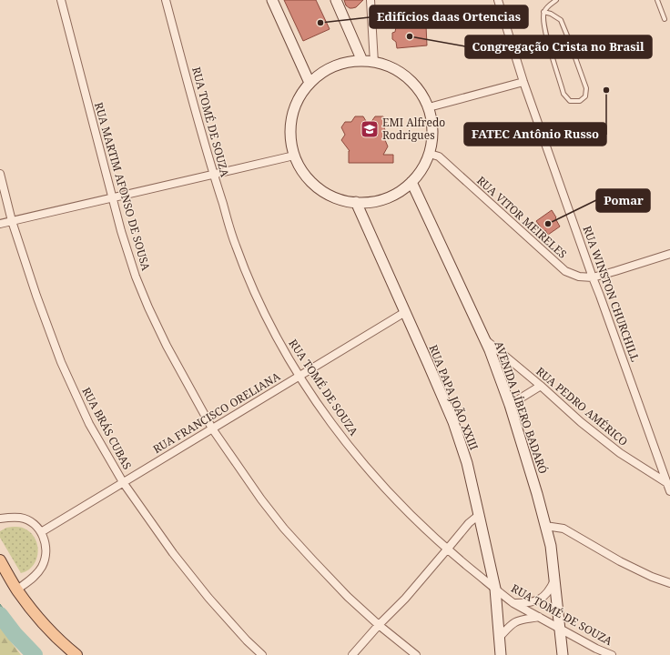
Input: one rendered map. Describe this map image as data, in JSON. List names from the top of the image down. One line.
{"streets":{"street":["RUA TOMÉ DE SOUZA","RUA MARTIM AFONSO DE SOUSA","RUA VITOR MEIRELES","RUA WINSTON CHURCHILL","RUA PAPA JOÃO XXIII","RUA PEDRO AMÉRICO","AVENIDA LÍBERO BADARÓ","RUA FRANCISCO ORELIANA","RUA BRÁS CUBAS"]},"crossings":[["RUA TOMÉ DE SOUZA","RUA PAPA JOÃO XXIII"],["RUA TOMÉ DE SOUZA","AVENIDA LÍBERO BADARÓ"],["RUA TOMÉ DE SOUZA","RUA FRANCISCO ORELIANA"],["RUA MARTIM AFONSO DE SOUSA","RUA FRANCISCO ORELIANA"],["RUA VITOR MEIRELES","RUA WINSTON CHURCHILL"],["RUA WINSTON CHURCHILL","RUA PEDRO AMÉRICO"],["RUA PAPA JOÃO XXIII","RUA FRANCISCO ORELIANA"],["RUA PEDRO AMÉRICO","AVENIDA LÍBERO BADARÓ"],["RUA FRANCISCO ORELIANA","RUA BRÁS CUBAS"]],"places":{"other":["Edifícios daas Ortencias","Congregação Crista no Brasil","FATEC Antônio Russo","Pomar"],"school or university":["EMI Alfredo Rodrigues"]}}
